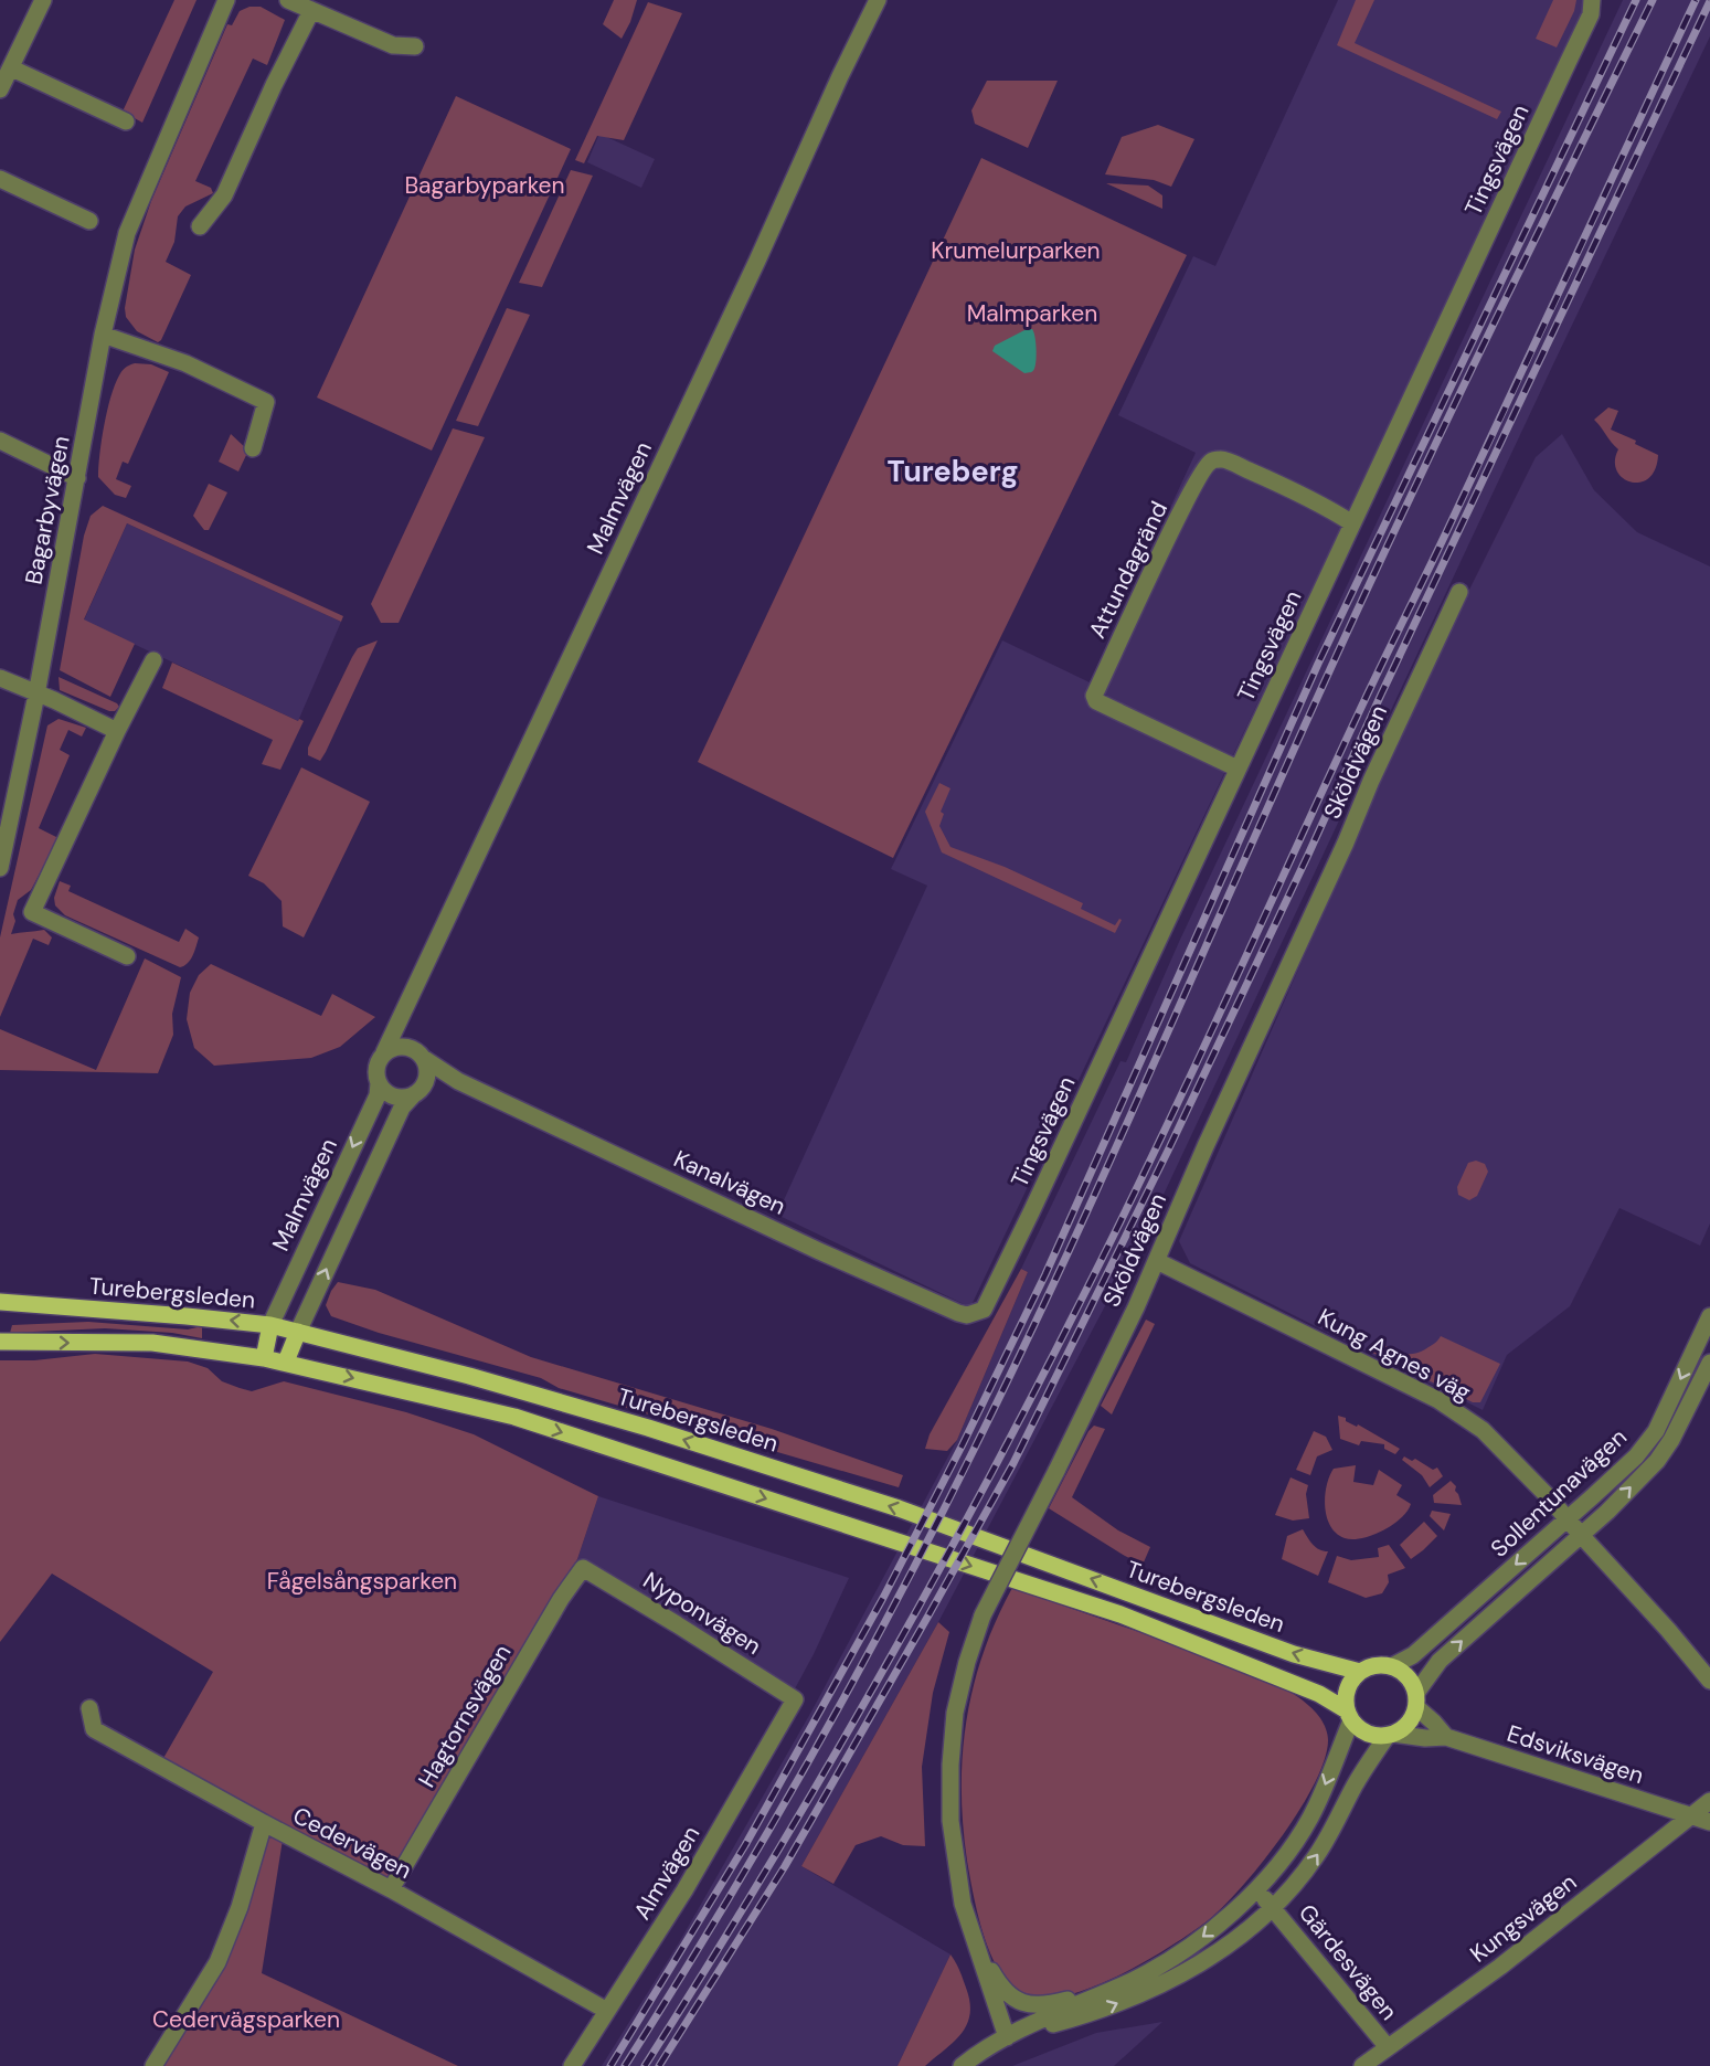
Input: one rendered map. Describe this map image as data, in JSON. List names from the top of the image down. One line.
{"streets":{"main road":["Turebergsleden"],"street":["Tingsvägen","Malmvägen","Bagarbyvägen","Attundagränd","Sköldvägen","Kanalvägen","Kung Agnes väg","Sollentunavägen","Nyponvägen","Hagtornsvägen","Edsviksvägen","Cedervägen","Almvägen","Kungsvägen","Gärdesvägen"]},"crossings":[["Tingsvägen","Attundagränd"],["Tingsvägen","Kanalvägen"],["Malmvägen","Kanalvägen"],["Malmvägen","Turebergsleden"],["Sköldvägen","Kung Agnes väg"],["Turebergsleden","Sollentunavägen"],["Turebergsleden","Edsviksvägen"],["Kung Agnes väg","Sollentunavägen"],["Sollentunavägen","Edsviksvägen"],["Nyponvägen","Hagtornsvägen"],["Nyponvägen","Almvägen"],["Hagtornsvägen","Cedervägen"],["Edsviksvägen","Kungsvägen"],["Cedervägen","Almvägen"],["Kungsvägen","Gärdesvägen"]],"districts":["Tureberg"],"parks":["Bagarbyparken","Krumelurparken","Malmparken","Fågelsångsparken","Cedervägsparken"]}
